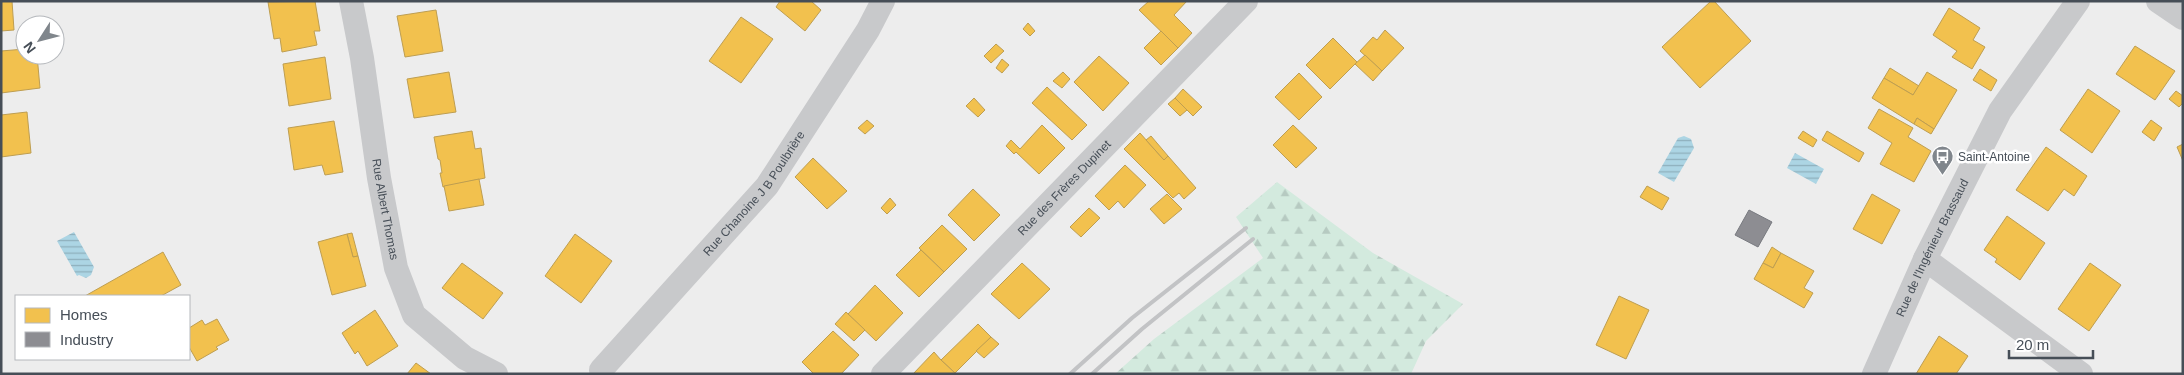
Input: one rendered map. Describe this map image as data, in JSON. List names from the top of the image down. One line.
{"streets":{"street":["Rue des Frères Dupinet","Rue Chanoine J B Poulbrière","Rue Albert Thomas","Rue de l'Ingénieur Brassaud"]},"places":{"bus stop":["Saint-Antoine"]},"legend":["Homes","Industry"],"scale_bar":"20 m","north":"bottom left"}
